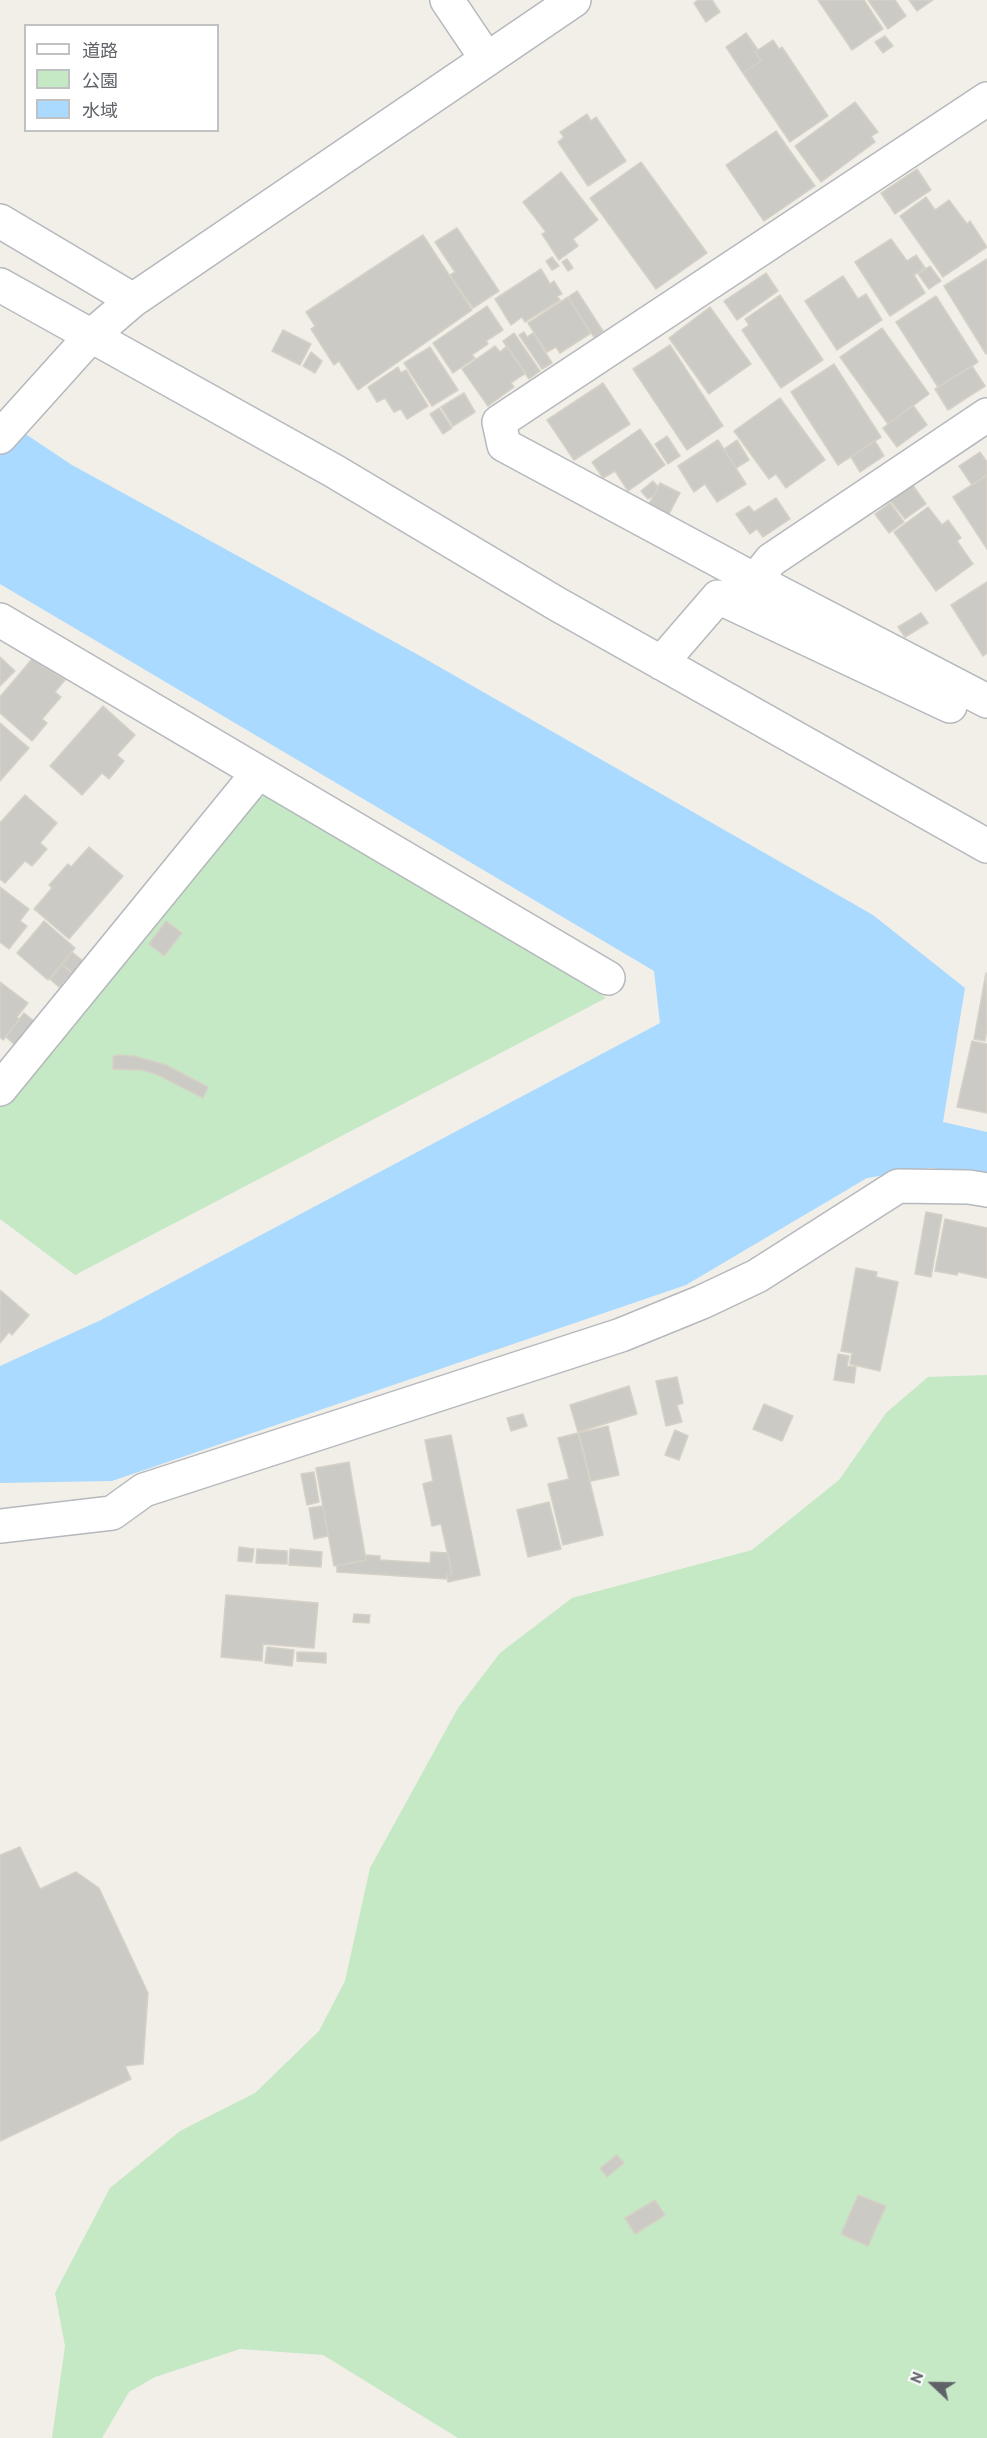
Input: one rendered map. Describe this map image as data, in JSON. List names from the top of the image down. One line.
{"legend":["道路","公園","水域"],"north":"left"}
